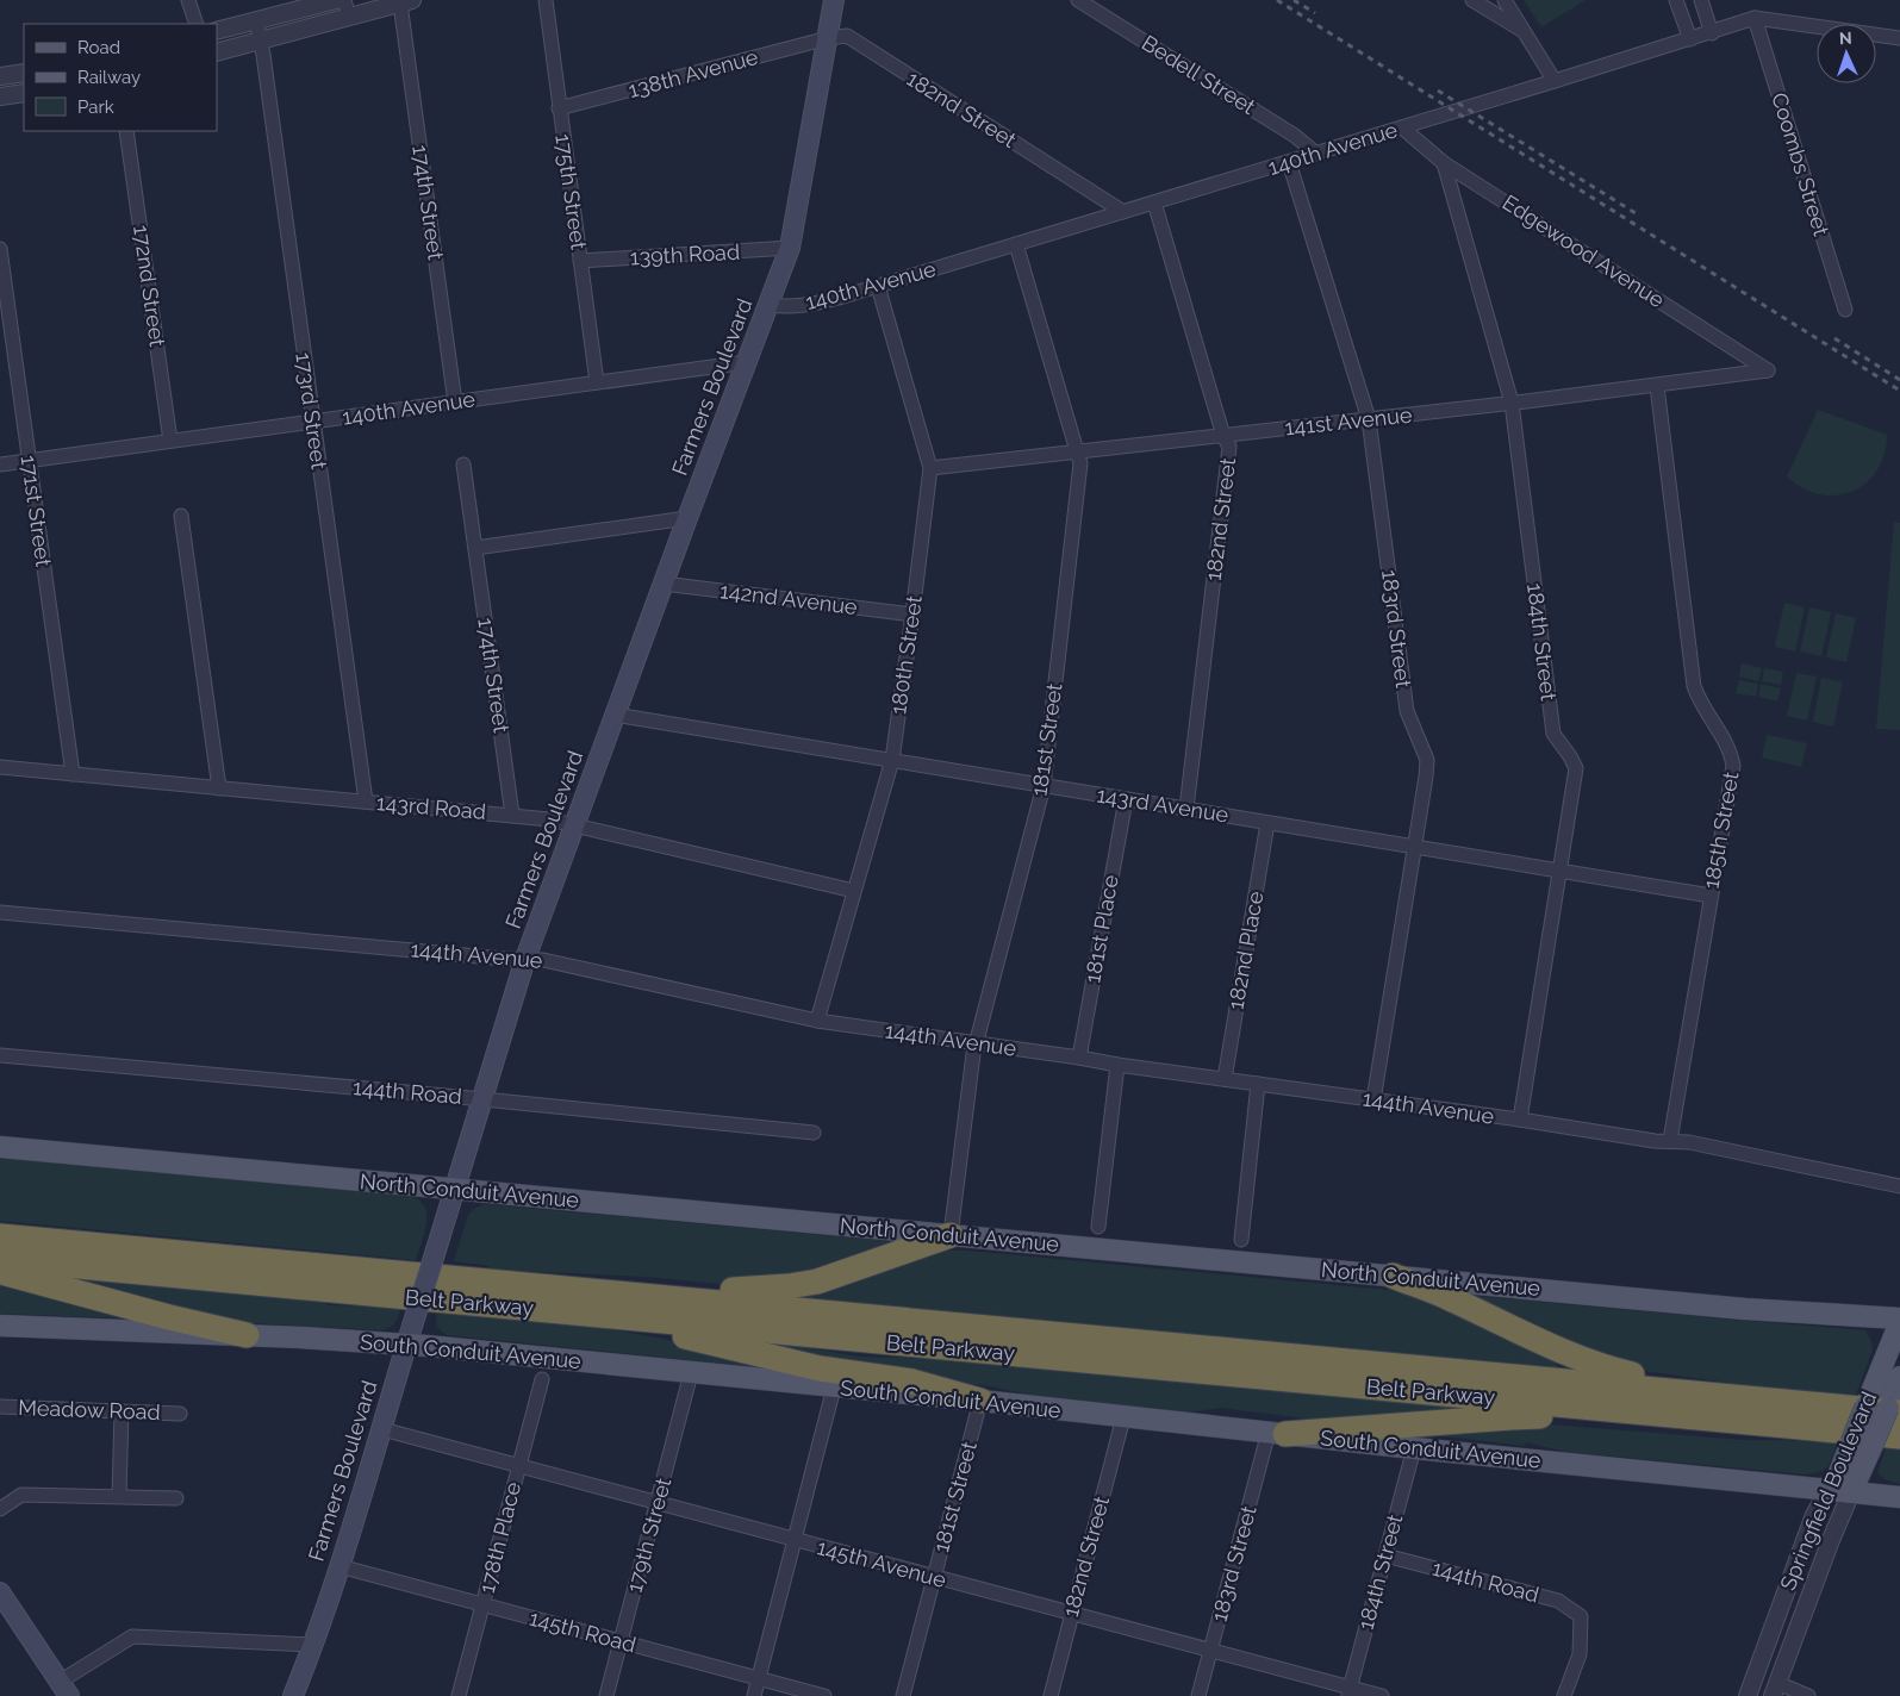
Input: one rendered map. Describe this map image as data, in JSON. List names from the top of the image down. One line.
{"streets":{"highway":["Belt Parkway"],"main road":["Farmers Boulevard","North Conduit Avenue","South Conduit Avenue","Springfield Boulevard"],"street":["138th Avenue","Bedell Street","182nd Street","140th Avenue","Coombs Street","175th Street","174th Street","Edgewood Avenue","139th Road","172nd Street","173rd Street","141st Avenue","171st Street","142nd Avenue","183rd Street","184th Street","180th Street","181st Street","143rd Avenue","143rd Road","185th Street","181st Place","182nd Place","144th Avenue","144th Road","Meadow Road","179th Street","178th Place","145th Avenue","145th Road"]},"crossings":[["138th Avenue","182nd Street"],["138th Avenue","175th Street"],["138th Avenue","Farmers Boulevard"],["Bedell Street","140th Avenue"],["182nd Street","140th Avenue"],["182nd Street","Farmers Boulevard"],["182nd Street","141st Avenue"],["182nd Street","143rd Avenue"],["182nd Street","South Conduit Avenue"],["182nd Street","145th Avenue"],["140th Avenue","Coombs Street"],["140th Avenue","175th Street"],["140th Avenue","174th Street"],["140th Avenue","Edgewood Avenue"],["140th Avenue","172nd Street"],["140th Avenue","Farmers Boulevard"],["140th Avenue","173rd Street"],["140th Avenue","171st Street"],["140th Avenue","183rd Street"],["140th Avenue","180th Street"],["140th Avenue","181st Street"],["175th Street","139th Road"],["174th Street","143rd Road"],["Edgewood Avenue","141st Avenue"],["Edgewood Avenue","184th Street"],["139th Road","Farmers Boulevard"],["Farmers Boulevard","142nd Avenue"],["Farmers Boulevard","143rd Avenue"],["Farmers Boulevard","143rd Road"],["Farmers Boulevard","144th Avenue"],["Farmers Boulevard","144th Road"],["Farmers Boulevard","North Conduit Avenue"],["Farmers Boulevard","South Conduit Avenue"],["Farmers Boulevard","145th Avenue"],["Farmers Boulevard","145th Road"],["173rd Street","143rd Road"],["141st Avenue","183rd Street"],["141st Avenue","184th Street"],["141st Avenue","180th Street"],["141st Avenue","181st Street"],["141st Avenue","185th Street"],["171st Street","143rd Road"],["142nd Avenue","180th Street"],["183rd Street","143rd Avenue"],["183rd Street","144th Avenue"],["183rd Street","South Conduit Avenue"],["183rd Street","145th Avenue"],["184th Street","143rd Avenue"],["184th Street","144th Avenue"],["184th Street","144th Road"],["184th Street","South Conduit Avenue"],["184th Street","145th Avenue"],["180th Street","143rd Avenue"],["180th Street","143rd Road"],["180th Street","144th Avenue"],["181st Street","143rd Avenue"],["181st Street","144th Avenue"],["181st Street","North Conduit Avenue"],["181st Street","South Conduit Avenue"],["181st Street","145th Avenue"],["143rd Avenue","185th Street"],["143rd Avenue","181st Place"],["143rd Avenue","182nd Place"],["185th Street","144th Avenue"],["181st Place","144th Avenue"],["182nd Place","144th Avenue"],["North Conduit Avenue","Springfield Boulevard"],["South Conduit Avenue","Springfield Boulevard"],["South Conduit Avenue","179th Street"],["179th Street","145th Avenue"],["179th Street","145th Road"],["178th Place","145th Avenue"],["178th Place","145th Road"]],"legend":["Road","Railway","Park"],"north":"top"}
